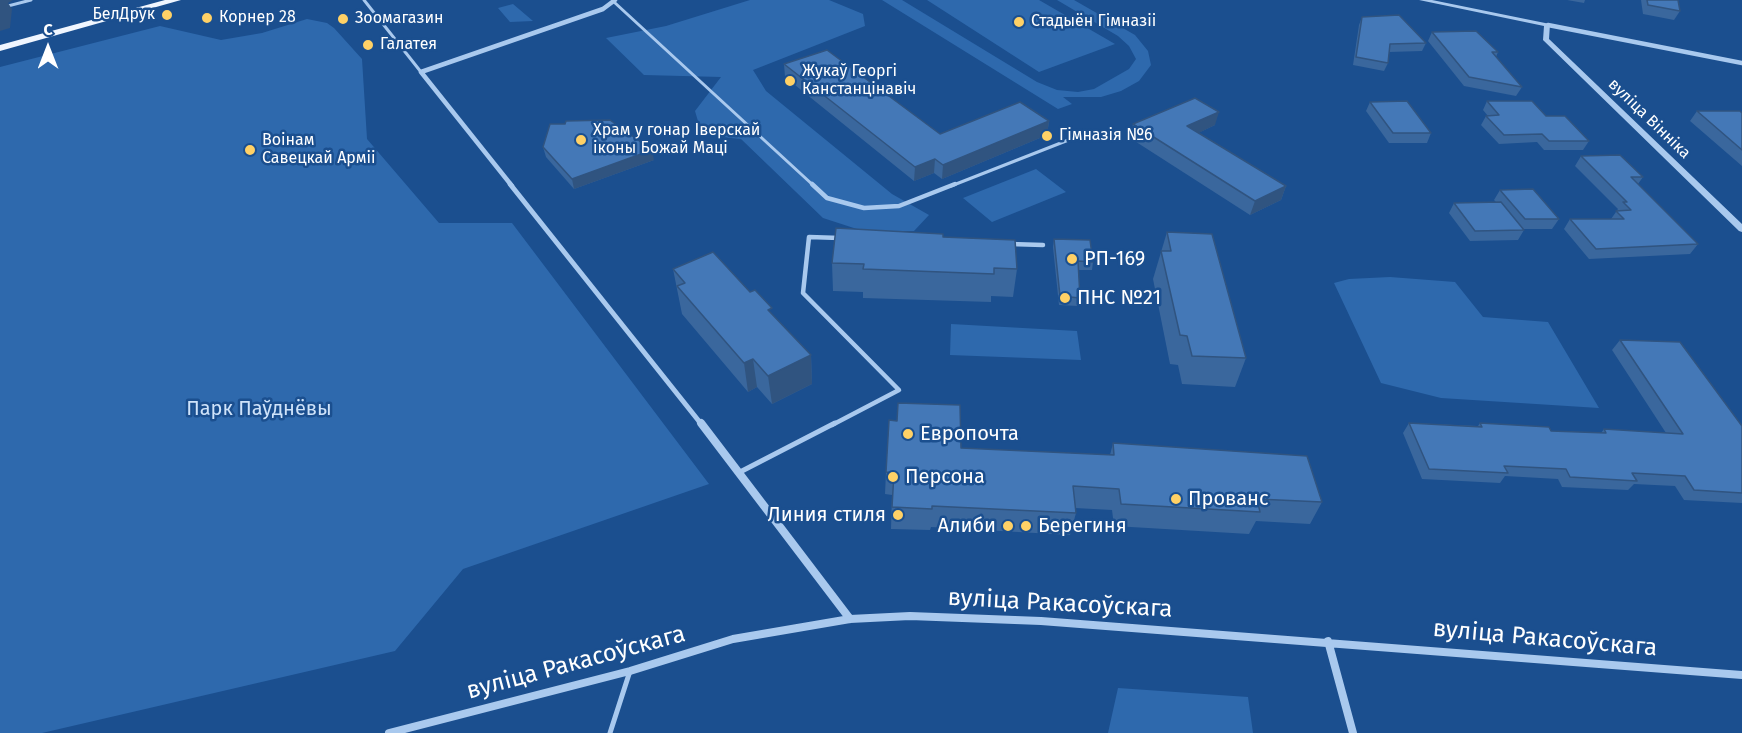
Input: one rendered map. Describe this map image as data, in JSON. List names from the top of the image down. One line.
{"streets":{"street":["вуліца Вінніка","вуліца Ракасоўскага"]},"parks":["Парк Паўднёвы"],"places":["БелДрук","Корнер 28","Зоомагазин","Стадыён Гімназіі","Галатея","Жукаў Георгі Канстанцінавіч","Гімназія №6","Храм у гонар Іверскай іконы Божай Маці","Воінам Савецкай Арміі","РП-169","ПНС №21","Европочта","Персона","Прованс","Линия стиля","Алиби","Берегиня"],"north":"top"}
